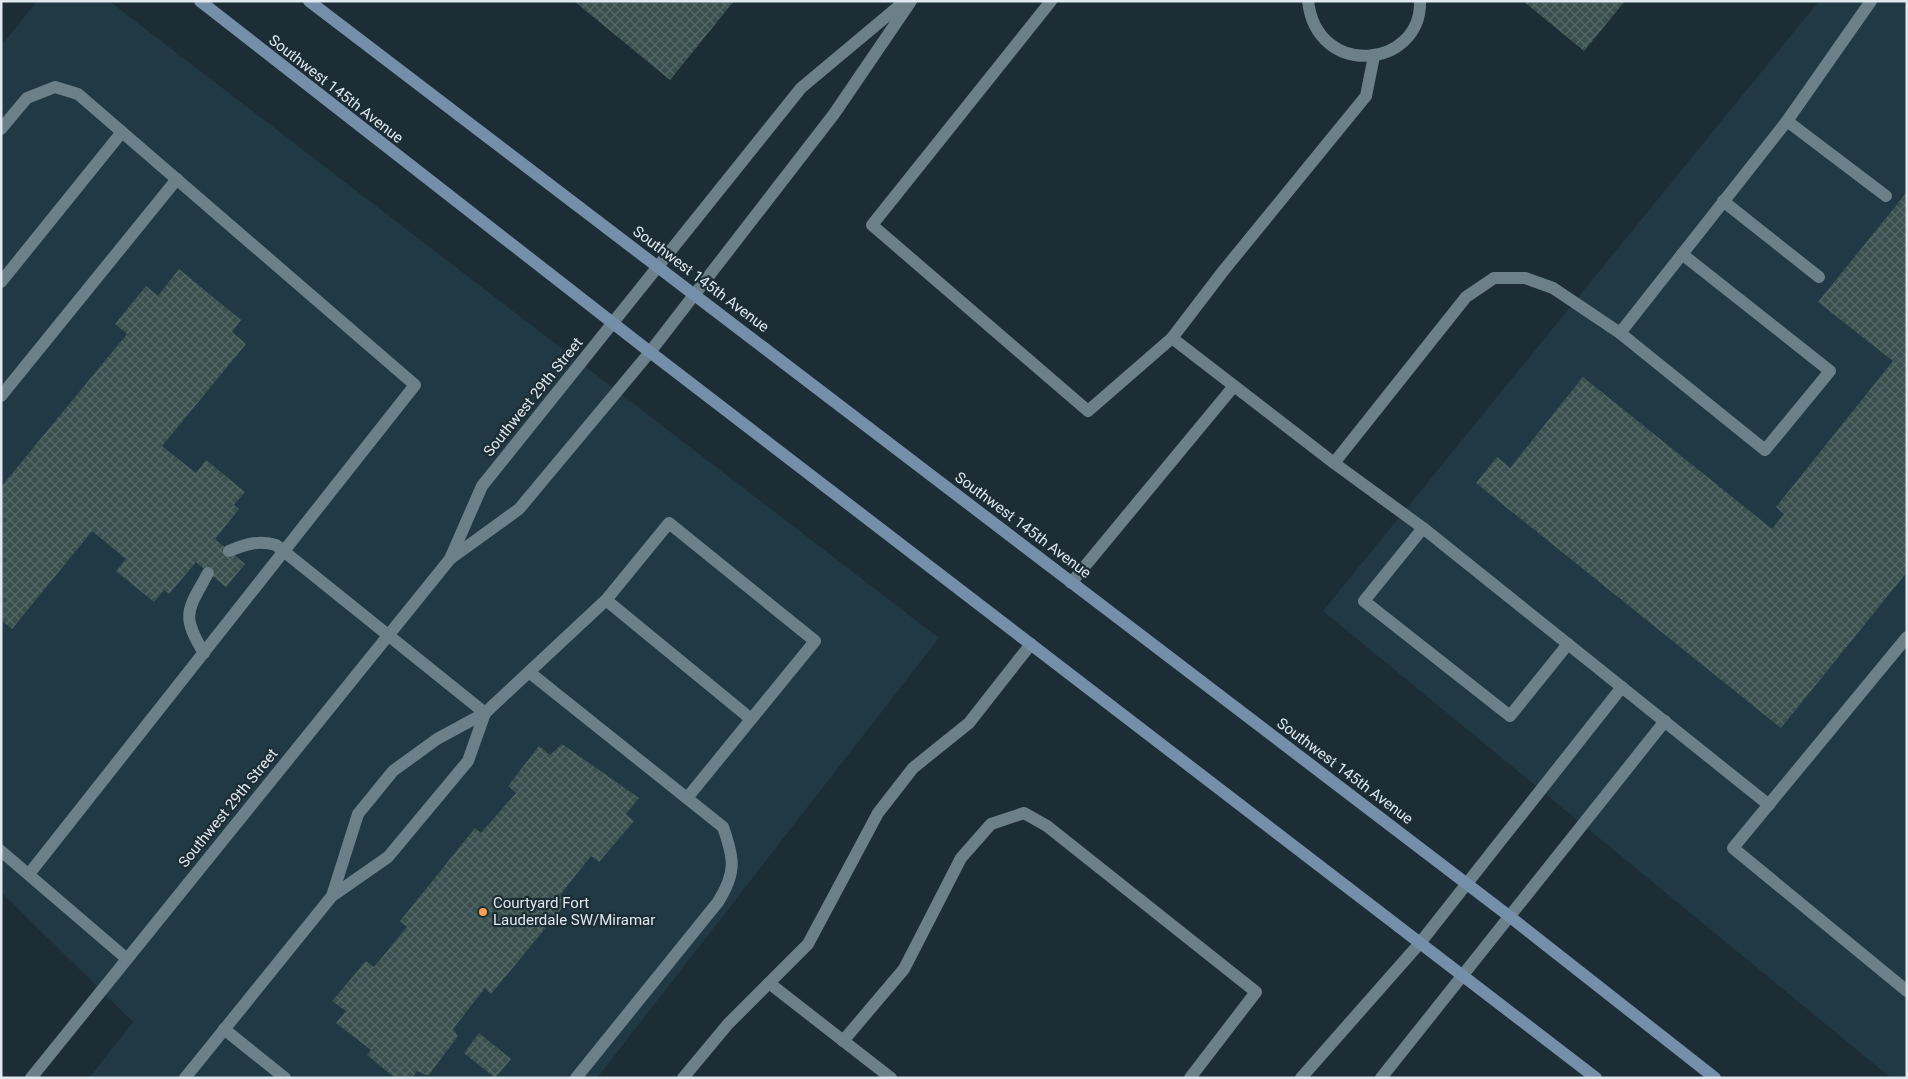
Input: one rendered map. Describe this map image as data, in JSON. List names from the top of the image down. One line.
{"streets":{"street":["Southwest 145th Avenue","Southwest 29th Street"]},"crossings":[["Southwest 145th Avenue","Southwest 29th Street"]],"places":["Courtyard Fort Lauderdale SW/Miramar"]}
